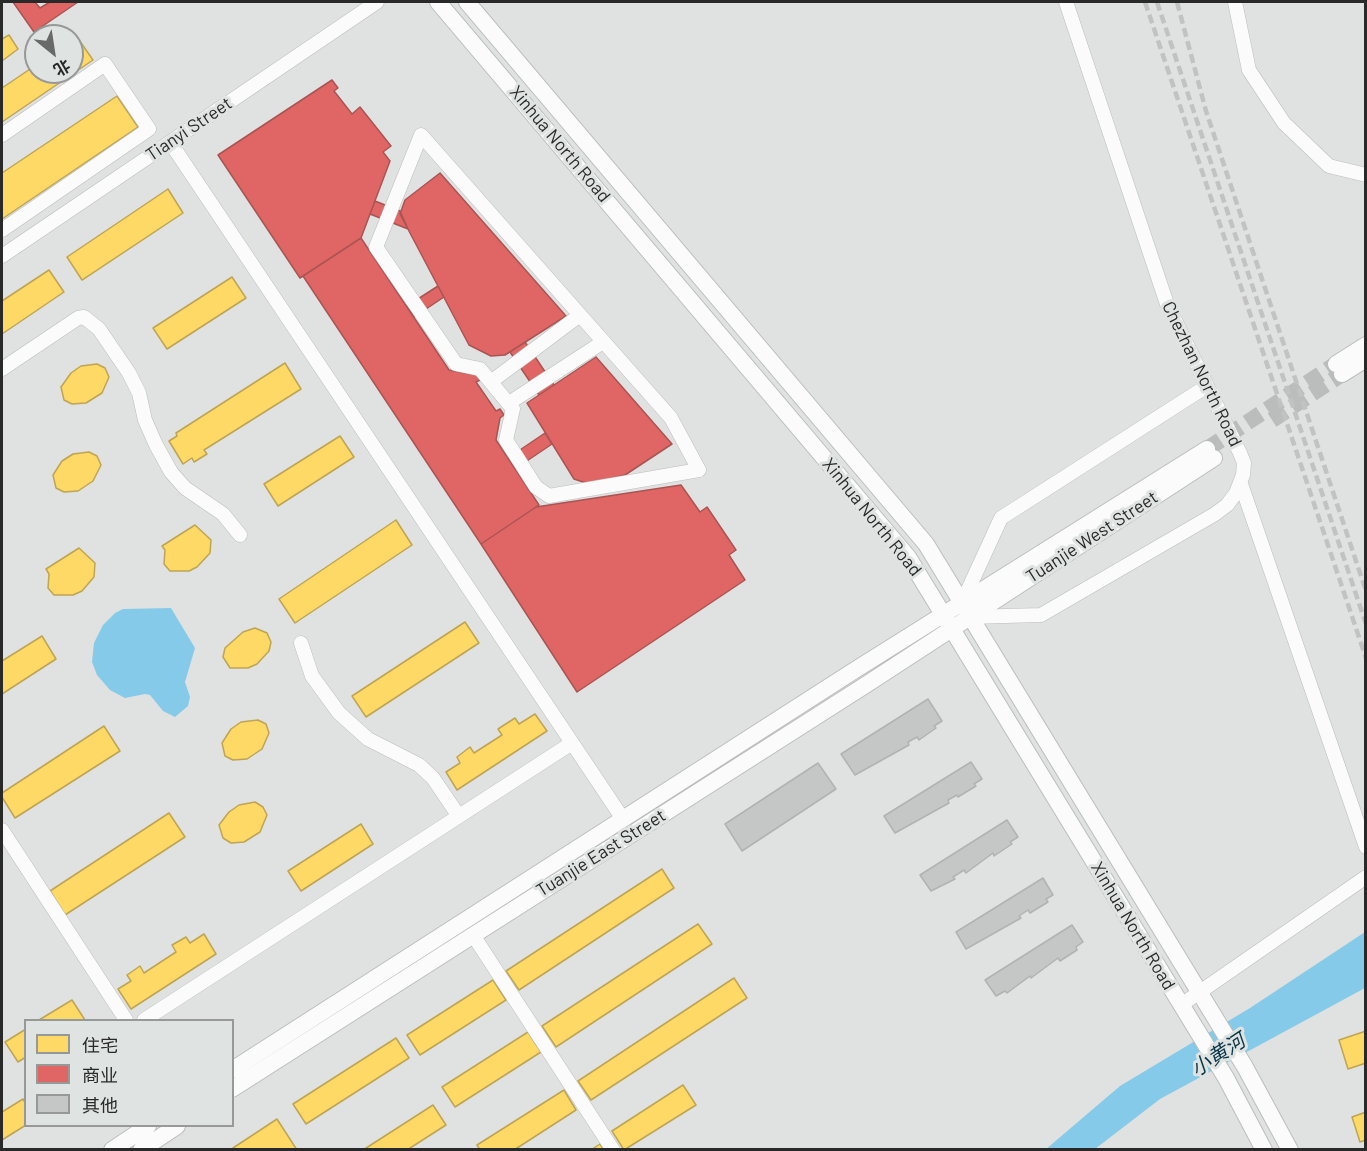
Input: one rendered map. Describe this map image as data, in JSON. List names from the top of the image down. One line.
{"streets":{"main road":["Xinhua North Road","Tuanjie West Street","Tuanjie East Street"],"street":["Tianyi Street","Chezhan North Road"]},"crossings":[["Xinhua North Road","Tuanjie West Street"],["Xinhua North Road","Tuanjie East Street"],["Tuanjie West Street","Tuanjie East Street"]],"water":["小黄河"],"legend":["住宅","商业","其他"],"north":"bottom right"}
